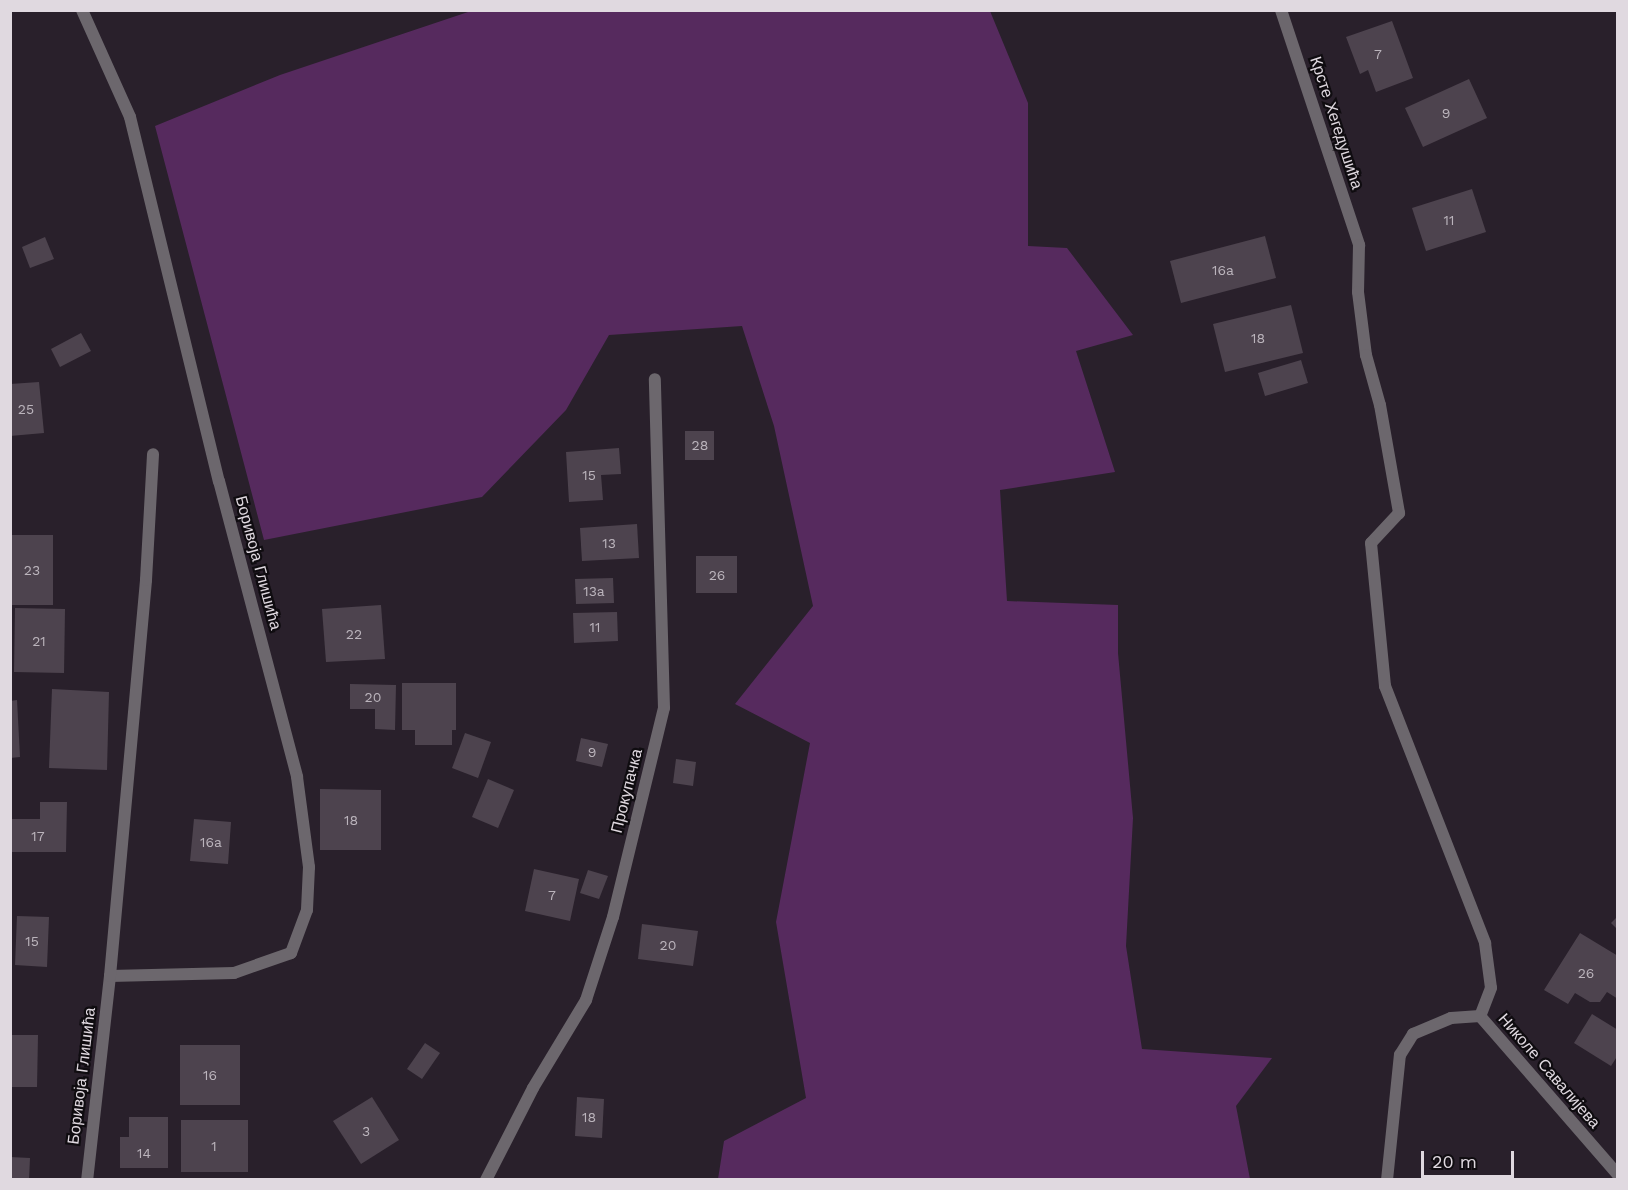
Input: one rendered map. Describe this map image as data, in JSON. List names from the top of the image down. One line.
{"streets":{"street":["Крсте Хегедушића","Боривоја Глишића","Прокупачка","Николе Савалијева"]},"crossings":[["Крсте Хегедушића","Николе Савалијева"]],"house_numbers":["7","9","11","16a","18","25","28","15","13","23","26","13a","11","22","21","20","9","18","17","16a","7","15","20","26","16","18","3","1","14"],"scale_bar":"20 m"}
